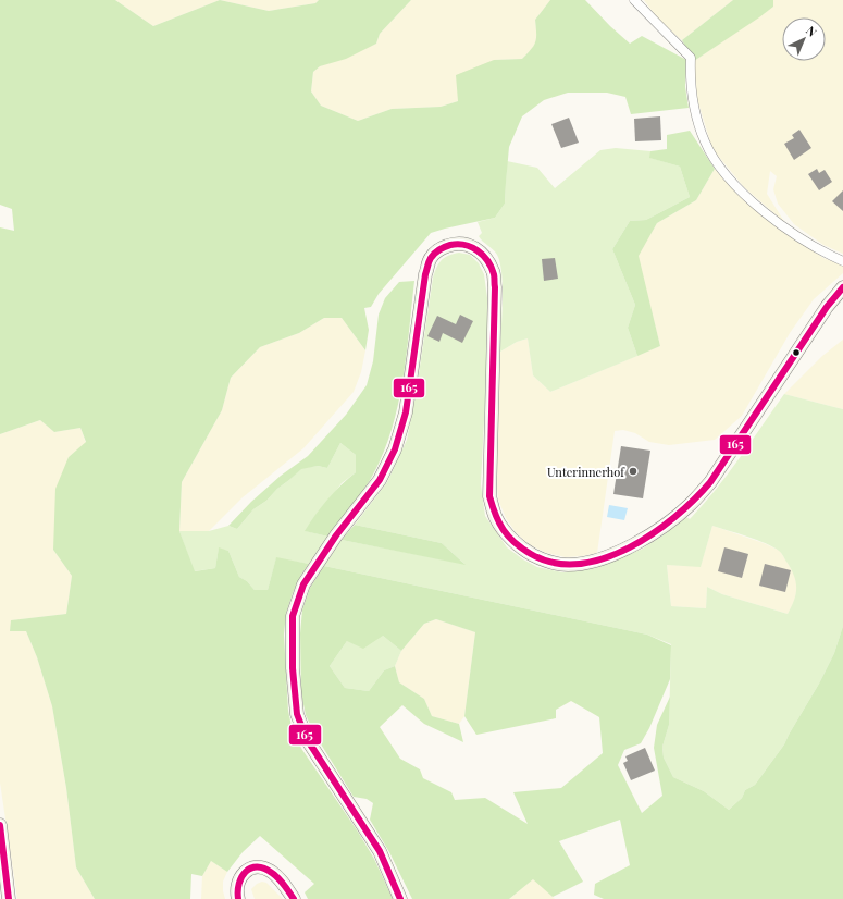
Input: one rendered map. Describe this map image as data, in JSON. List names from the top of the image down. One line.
{"places":["Unterinnerhof"],"lines":["transit line 165"],"north":"top right"}
